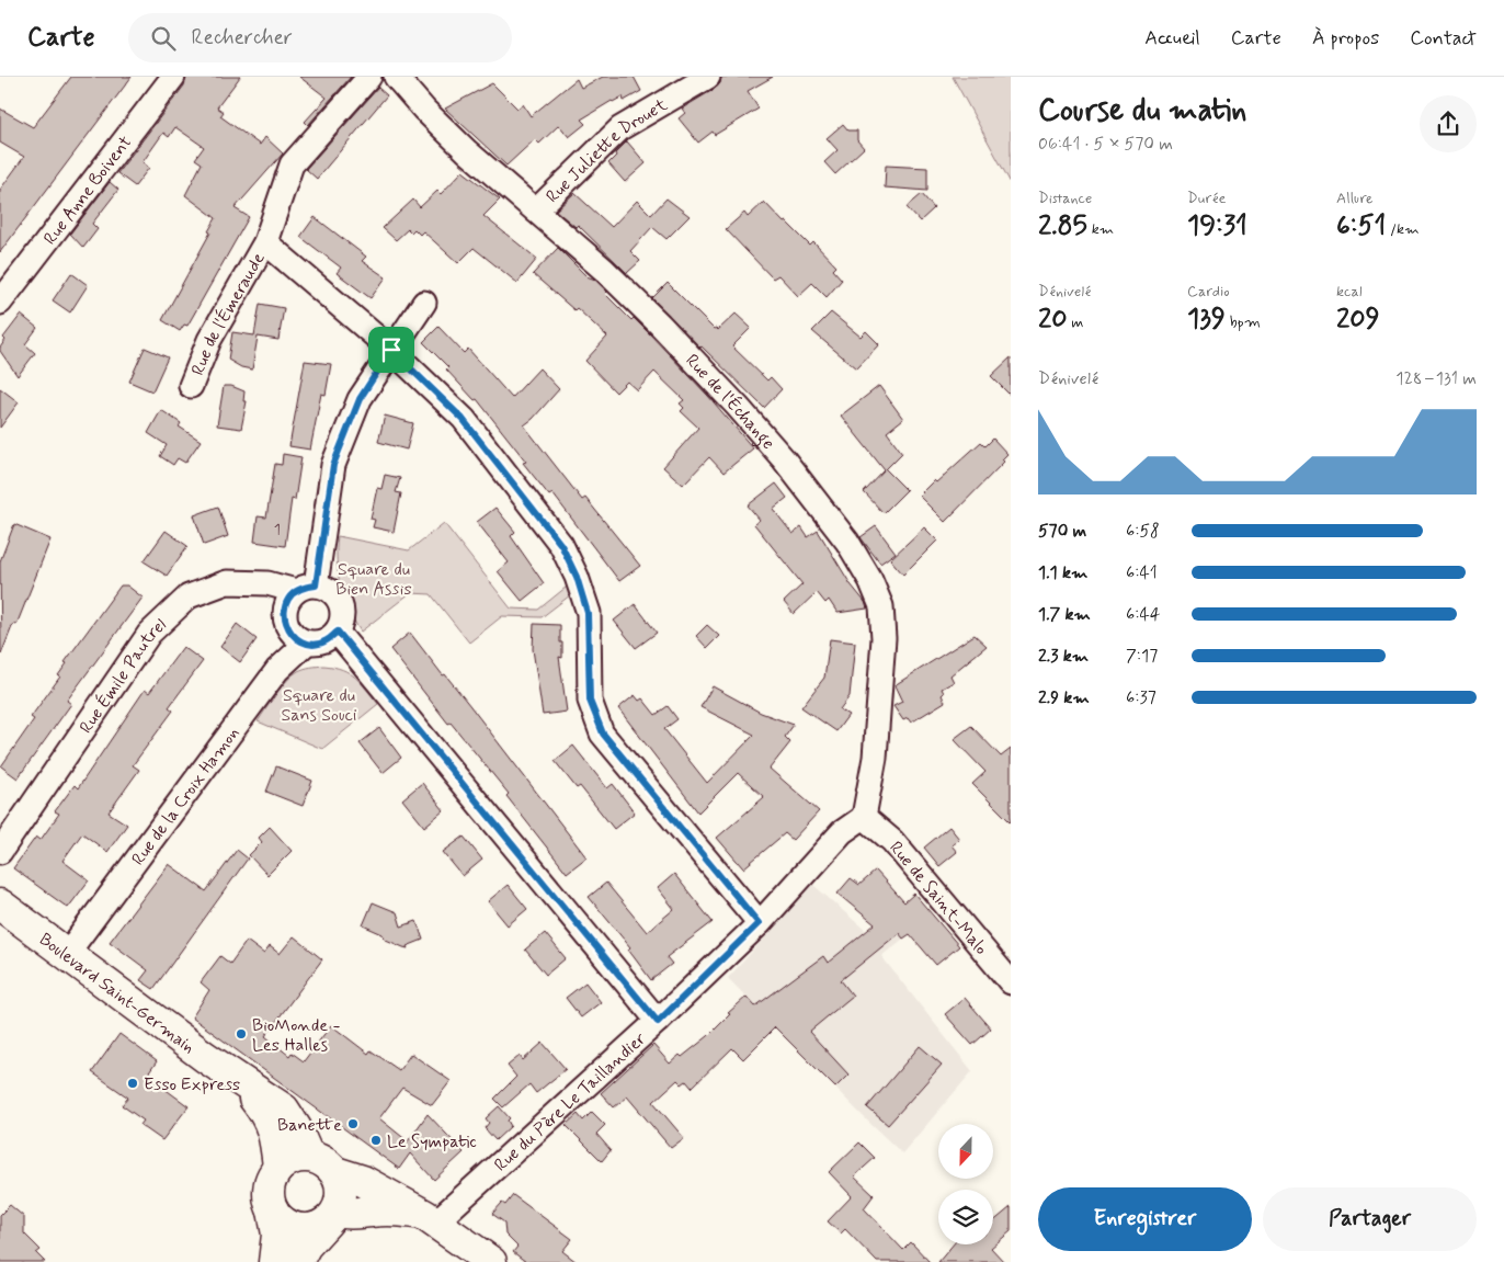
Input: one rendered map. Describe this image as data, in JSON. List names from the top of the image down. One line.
{"streets":{"main road":["Boulevard Saint-Germain"],"street":["Rue Juliette Drouet","Rue Anne Boivent","Rue de l'Émeraude","Rue de l'Échange","Rue Émile Pautrel","Rue de la Croix Hamon","Rue de Saint-Malo","Rue du Père Le Taillandier"]},"crossings":[["Rue Juliette Drouet","Rue de l'Échange"],["Rue de l'Émeraude","Rue du Père Le Taillandier"],["Rue de l'Échange","Rue de Saint-Malo"],["Rue de l'Échange","Rue du Père Le Taillandier"],["Rue Émile Pautrel","Rue de la Croix Hamon"],["Rue de la Croix Hamon","Boulevard Saint-Germain"],["Rue de Saint-Malo","Rue du Père Le Taillandier"]],"parks":["Square du Bien Assis","Square du Sans Souci"],"places":["BioMonde - Les Halles","Esso Express","Banette","Le Sympatic"],"house_numbers":["1"],"north":"bottom","page":{"header":"Carte","search":"Rechercher","nav":["Accueil","Carte","À propos","Contact"],"heading":["Course du matin","06:41 · 5 × 570 m"],"stats":[["Distance","2.85 km"],["Durée","19:31"],["Allure","6:51 /km"],["Dénivelé","20 m"],["Cardio","139 bpm"],["kcal","209"]],"chart":["Dénivelé","128–131 m"],"list":[{"name":"570 m","note":"6:58"},{"name":"1.1 km","note":"6:41"},{"name":"1.7 km","note":"6:44"},{"name":"2.3 km","note":"7:17"},{"name":"2.9 km","note":"6:37"}],"buttons":["Enregistrer","Partager"]}}
